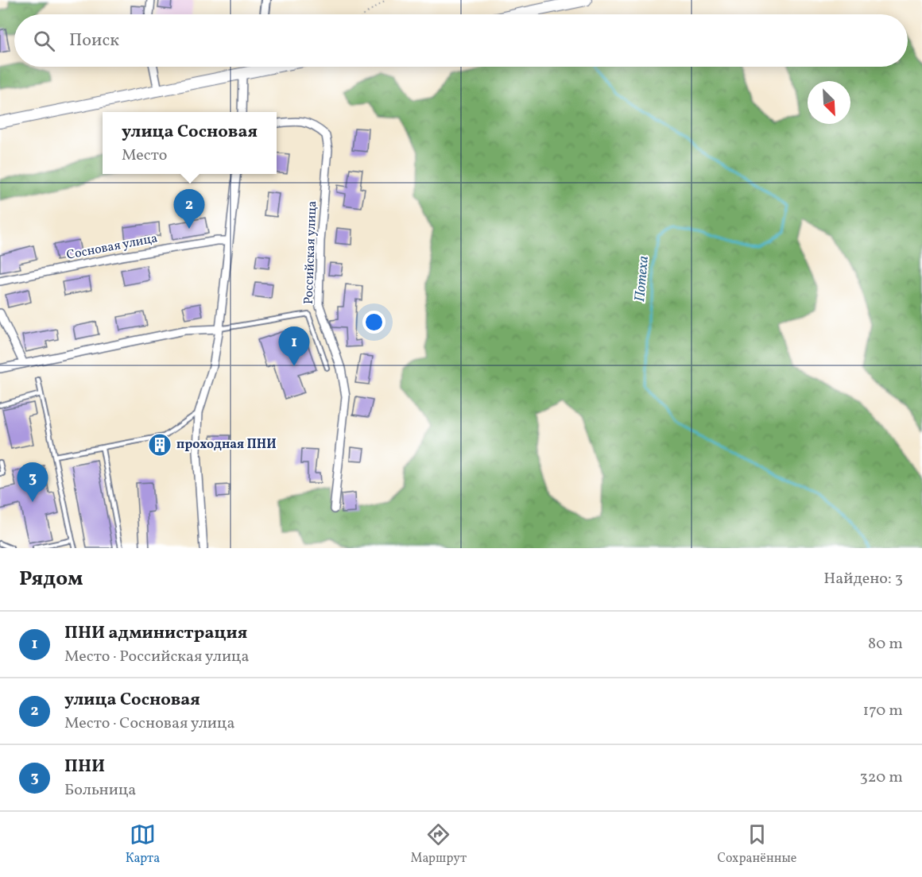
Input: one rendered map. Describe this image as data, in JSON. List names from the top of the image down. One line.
{"streets":{"street":["Сосновая улица","Российская улица"]},"water":["Потеха"],"places":{"building":["проходная ПНИ"]},"north":"bottom right","page":{"search":"Поиск","popup":["улица Сосновая","Место"],"pins":["2","1","3"],"heading":["Рядом","Найдено: 3"],"list":[{"mark":"1","name":"ПНИ администрация","note":"Место · Российская улица","value":"80 m"},{"mark":"2","name":"улица Сосновая","note":"Место · Сосновая улица","value":"170 m"},{"mark":"3","name":"ПНИ","note":"Больница","value":"320 m"}],"nav":["Карта","Маршрут","Сохранённые"]}}
